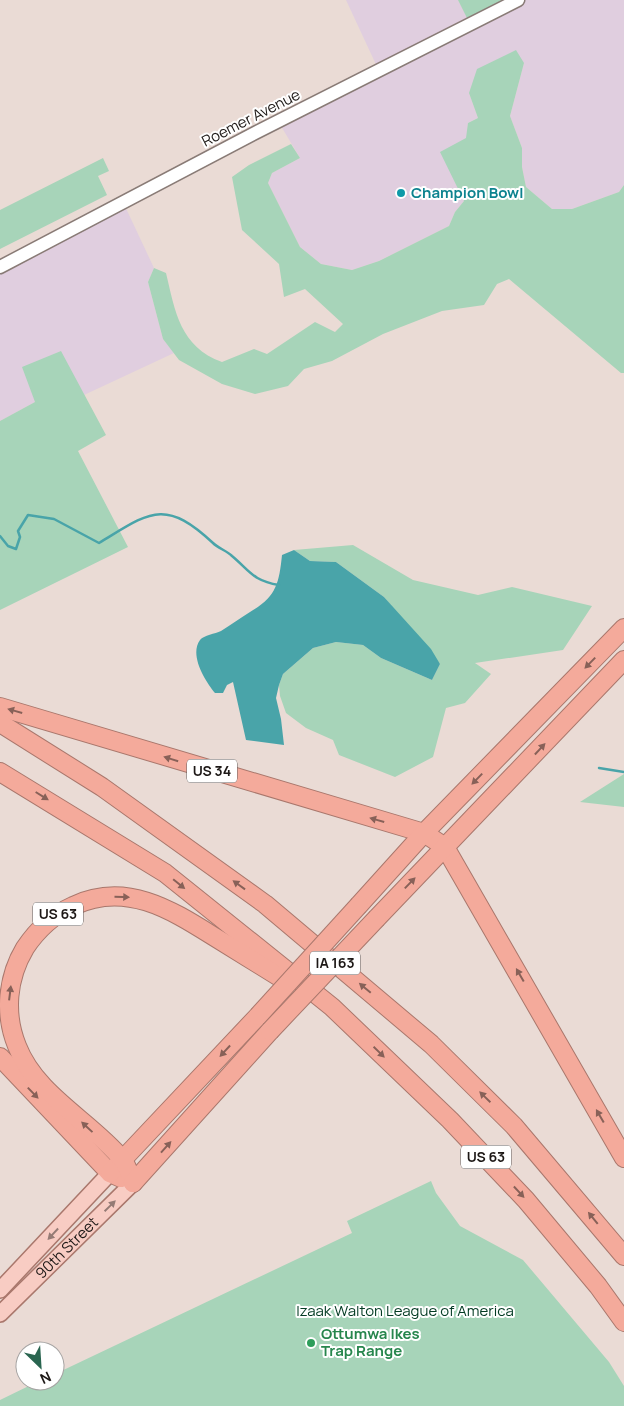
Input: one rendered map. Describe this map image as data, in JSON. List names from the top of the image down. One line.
{"streets":{"highway":["US 34","US 63","IA 163"],"main road":["90th Street"],"street":["Roemer Avenue"]},"crossings":[["US 63","IA 163"]],"parks":["Izaak Walton League of America"],"places":["Champion Bowl","Ottumwa Ikes Trap Range"],"north":"bottom right"}
